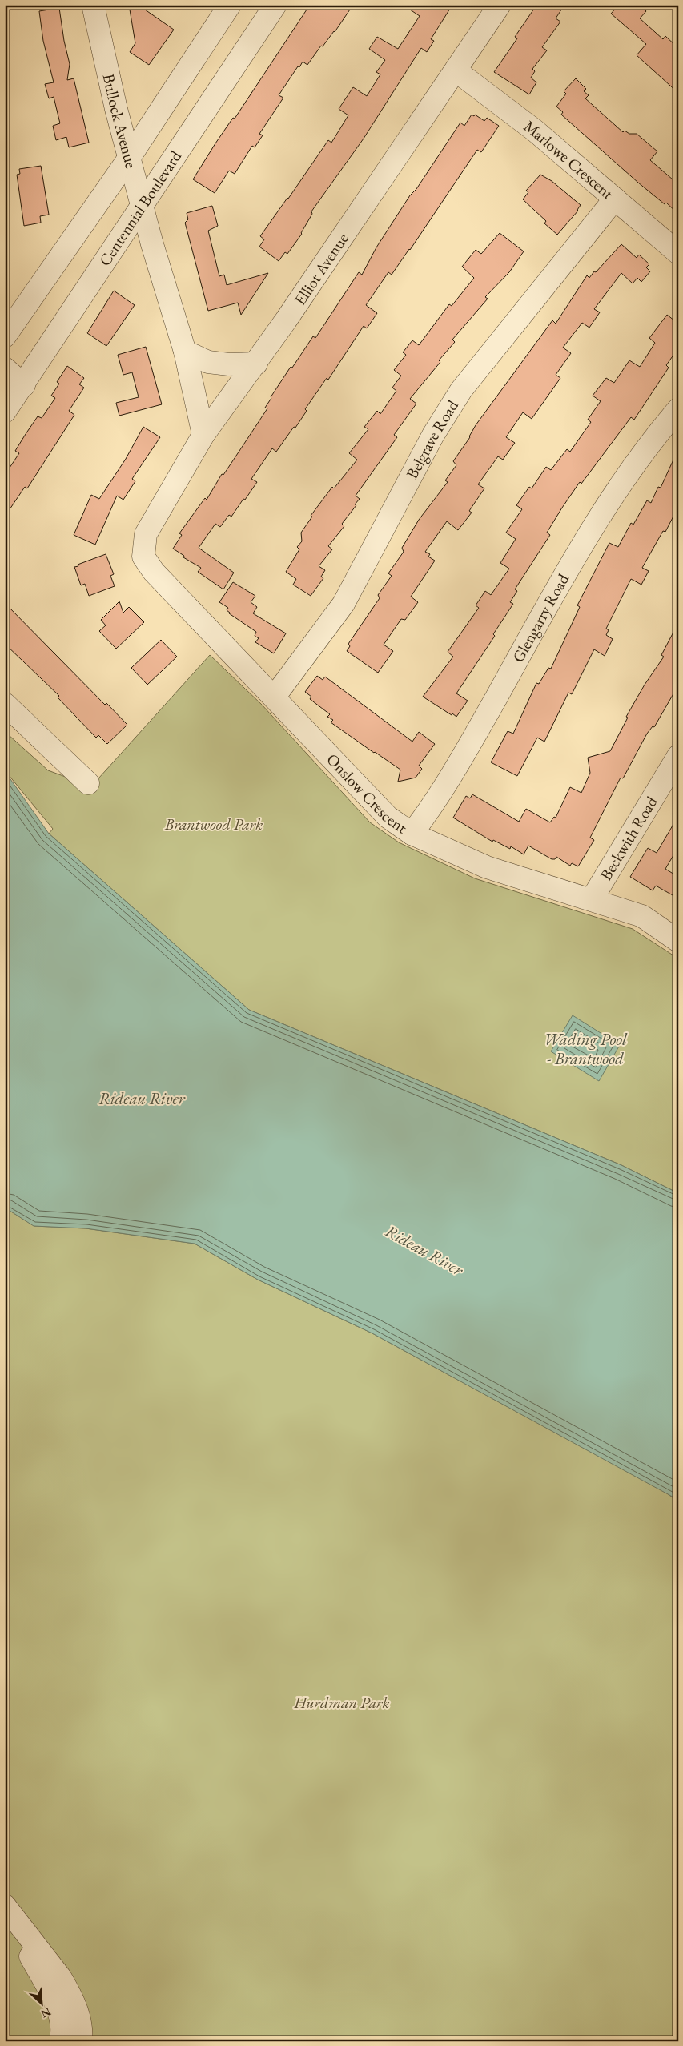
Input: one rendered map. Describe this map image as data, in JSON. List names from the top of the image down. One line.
{"streets":{"street":["Bullock Avenue","Marlowe Crescent","Centennial Boulevard","Elliot Avenue","Belgrave Road","Glengarry Road","Onslow Crescent","Beckwith Road"]},"crossings":[["Bullock Avenue","Centennial Boulevard"],["Bullock Avenue","Elliot Avenue"],["Marlowe Crescent","Elliot Avenue"],["Marlowe Crescent","Belgrave Road"],["Elliot Avenue","Onslow Crescent"],["Belgrave Road","Onslow Crescent"],["Glengarry Road","Onslow Crescent"],["Onslow Crescent","Beckwith Road"]],"water":["Wading Pool - Brantwood","Rideau River"],"parks":["Brantwood Park","Hurdman Park"],"north":"bottom right"}
